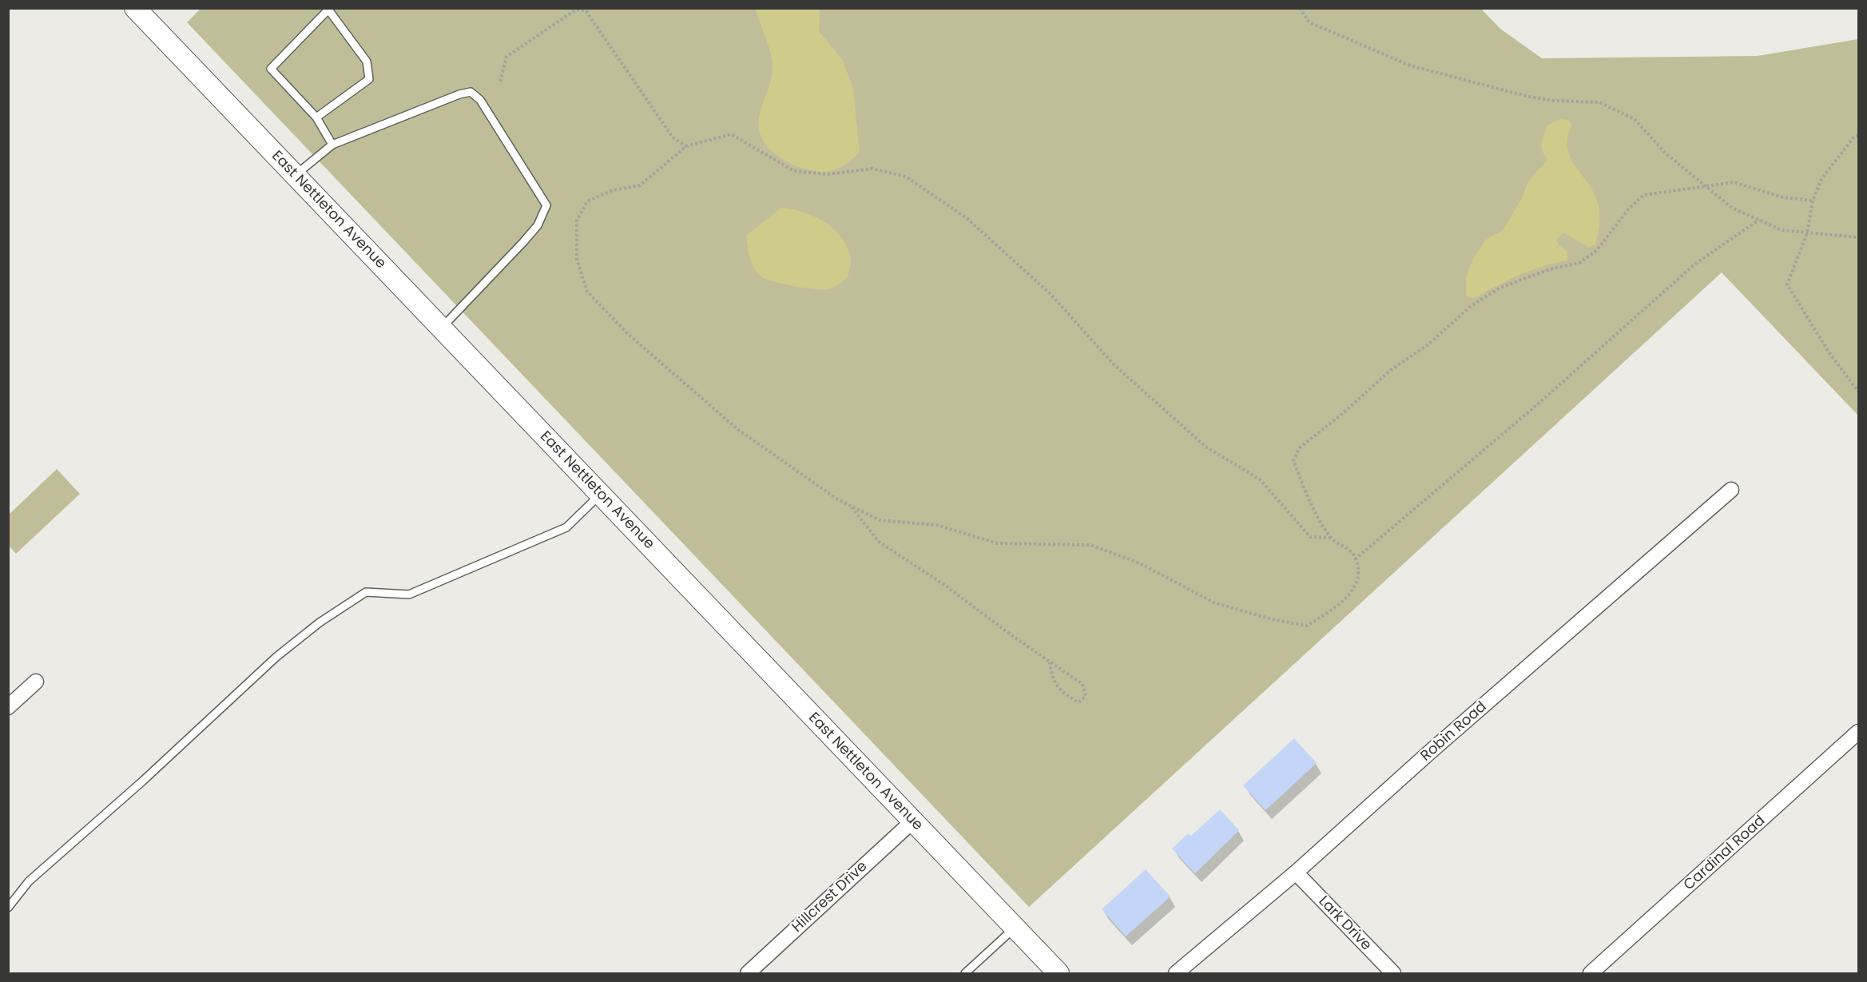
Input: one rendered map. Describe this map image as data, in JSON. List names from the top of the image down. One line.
{"streets":{"main road":["East Nettleton Avenue"],"street":["Robin Road","Cardinal Road","Hillcrest Drive","Lark Drive"]},"crossings":[["East Nettleton Avenue","Hillcrest Drive"],["Robin Road","Lark Drive"]]}
